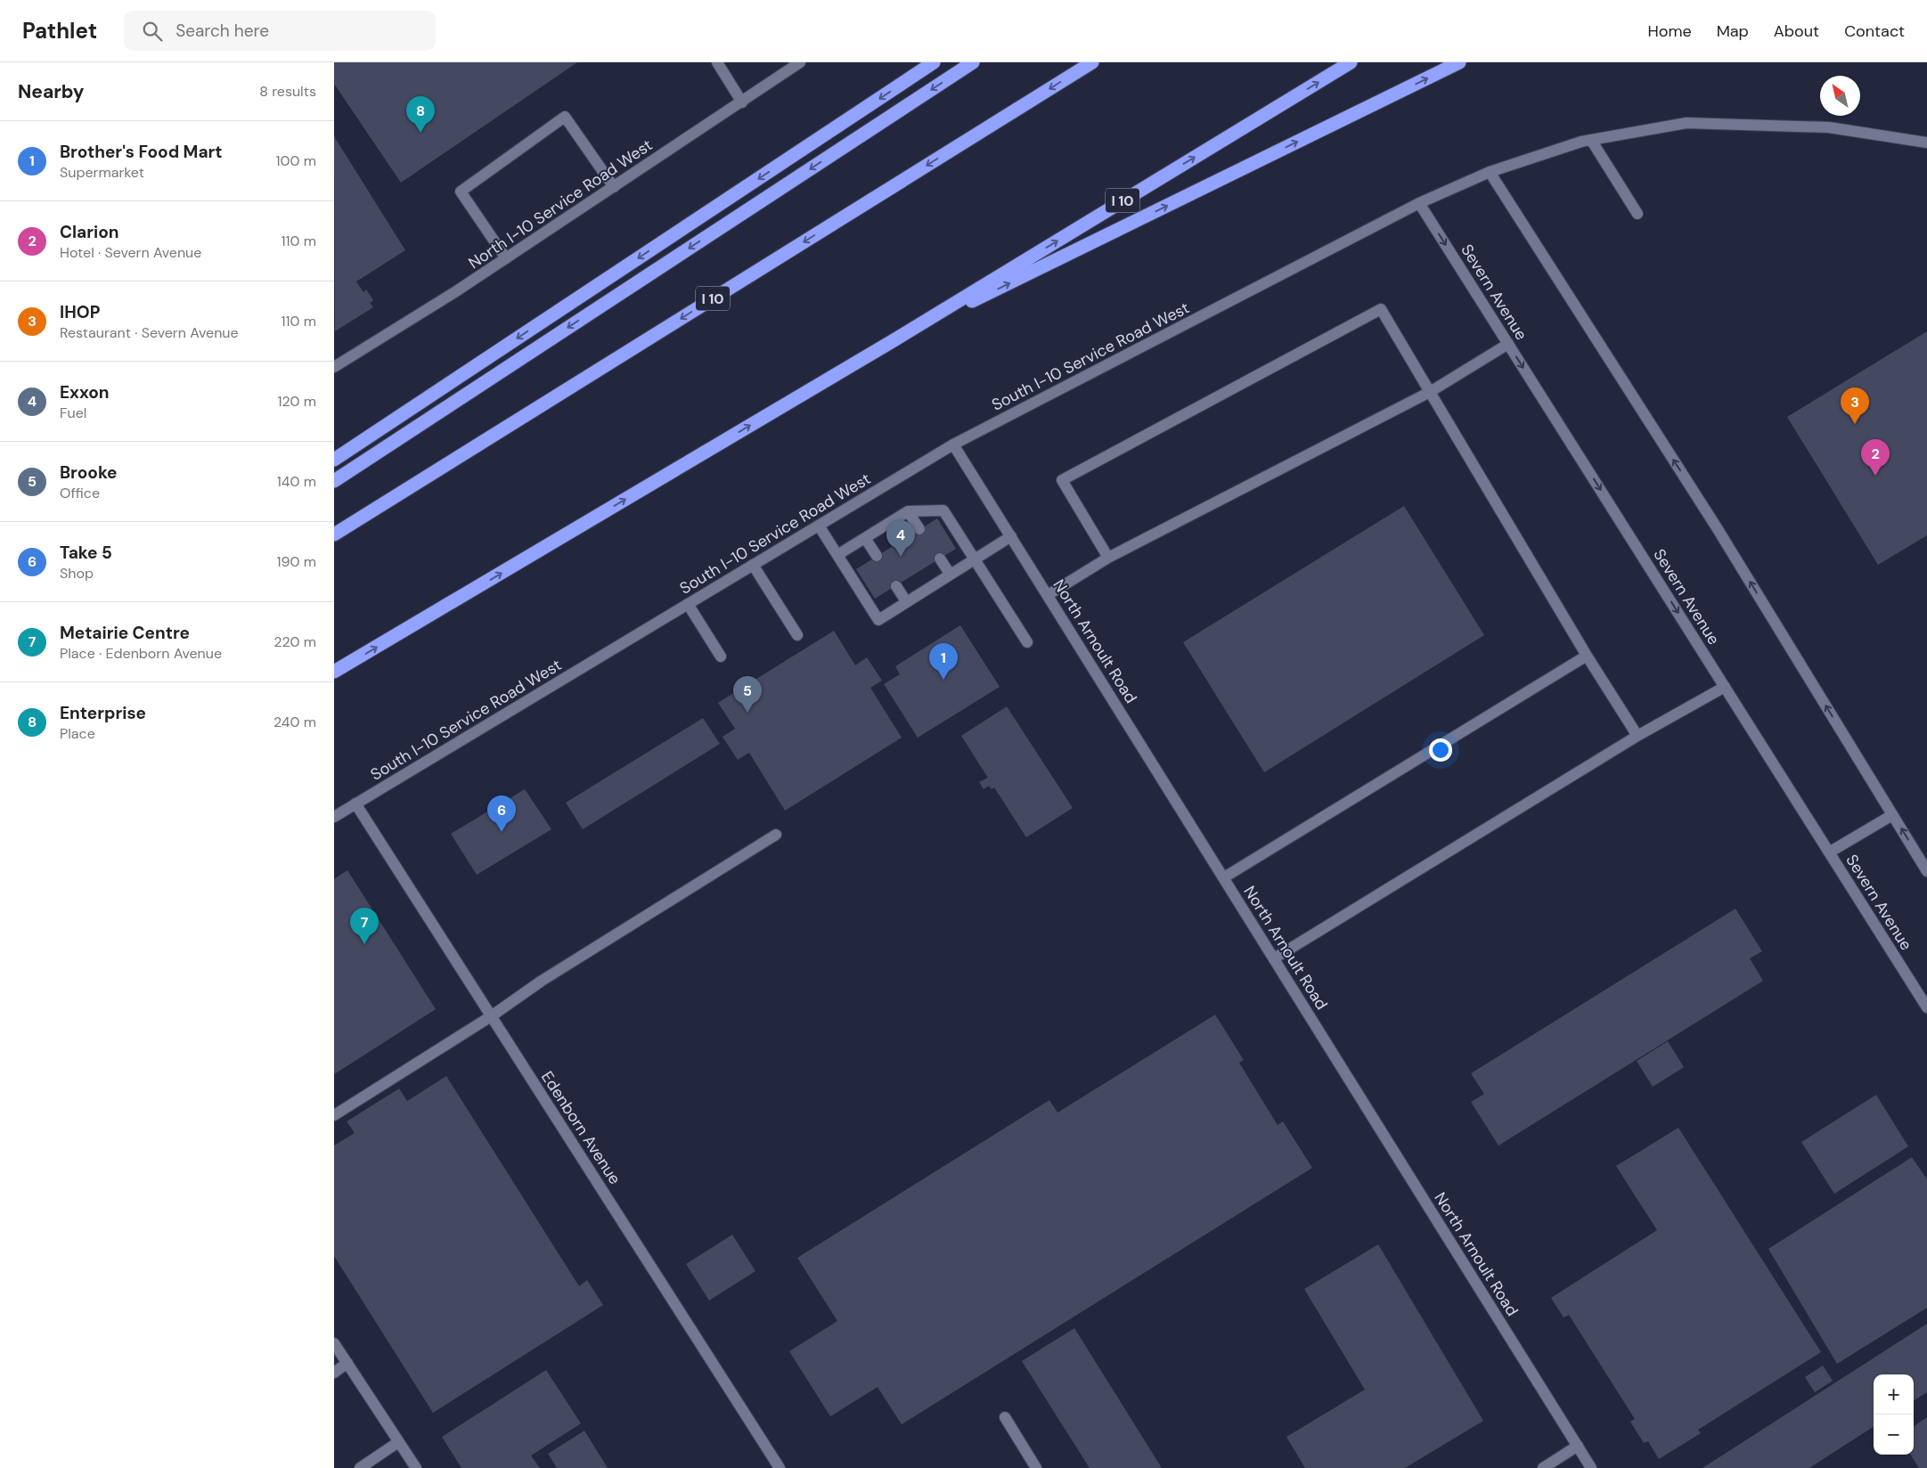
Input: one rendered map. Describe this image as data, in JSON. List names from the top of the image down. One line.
{"streets":{"highway":["I 10"],"street":["North I-10 Service Road West","Severn Avenue","South I-10 Service Road West","North Arnoult Road","Edenborn Avenue"]},"crossings":[["Severn Avenue","South I-10 Service Road West"],["South I-10 Service Road West","North Arnoult Road"],["South I-10 Service Road West","Edenborn Avenue"]],"north":"top left","page":{"header":"Pathlet","search":"Search here","nav":["Home","Map","About","Contact"],"heading":["Nearby","8 results"],"pins":["8","3","2","4","1","5","6","7"],"list":[{"mark":"1","name":"Brother's Food Mart","note":"Supermarket","value":"100 m"},{"mark":"2","name":"Clarion","note":"Hotel · Severn Avenue","value":"110 m"},{"mark":"3","name":"IHOP","note":"Restaurant · Severn Avenue","value":"110 m"},{"mark":"4","name":"Exxon","note":"Fuel","value":"120 m"},{"mark":"5","name":"Brooke","note":"Office","value":"140 m"},{"mark":"6","name":"Take 5","note":"Shop","value":"190 m"},{"mark":"7","name":"Metairie Centre","note":"Place · Edenborn Avenue","value":"220 m"},{"mark":"8","name":"Enterprise","note":"Place","value":"240 m"}],"map_buttons":["+","−"]}}
